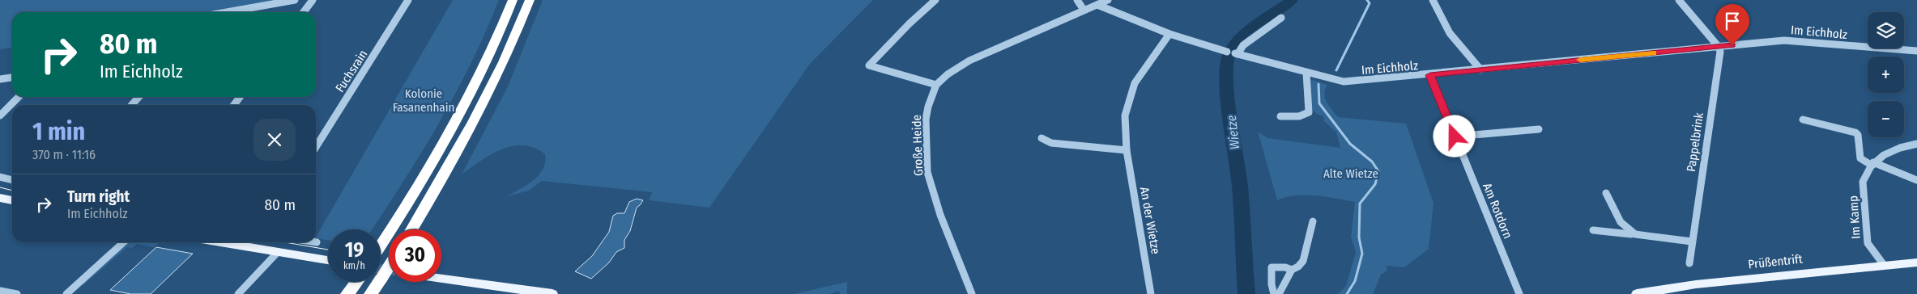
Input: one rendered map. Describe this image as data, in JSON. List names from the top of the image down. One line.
{"streets":{"main road":["Prüßentrift"],"street":["Im Eichholz","Fuchsrain","Pappelbrink","Große Heide","Am Rotdorn","Im Kamp","An der Wietze"]},"crossings":[["Im Eichholz","Pappelbrink"],["Im Eichholz","Am Rotdorn"],["Im Kamp","Prüßentrift"]],"water":["Wietze"],"parks":["Kolonie Fasanenhain","Alte Wietze"],"page":{"map_buttons":["+","−"],"turn":["80 m","Im Eichholz"],"heading":["1 min","370 m · 11:16"],"list":[{"name":"Turn right","note":"Im Eichholz","value":"80 m"}],"speed":"19 km/h","limit":"30"}}
